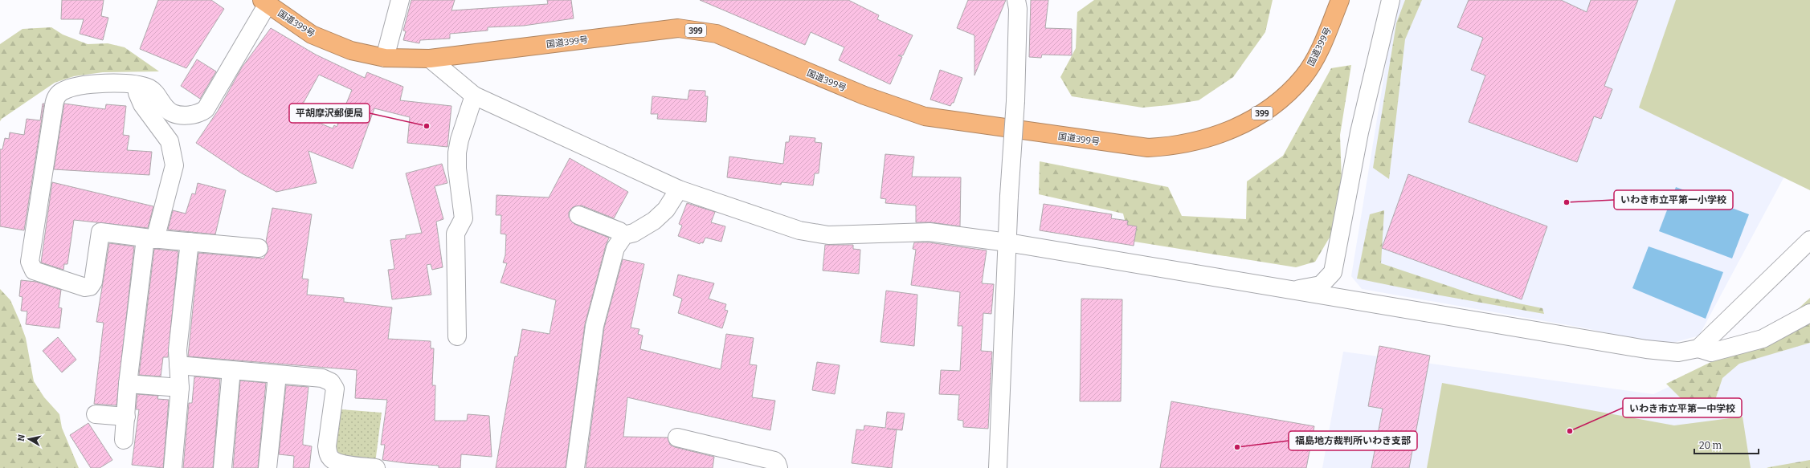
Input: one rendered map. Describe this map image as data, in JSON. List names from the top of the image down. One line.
{"streets":{"highway":["国道399号","399"]},"places":["平胡摩沢郵便局","いわき市立平第一小学校","いわき市立平第一中学校","福島地方裁判所いわき支部"],"scale_bar":"20 m","north":"left"}
